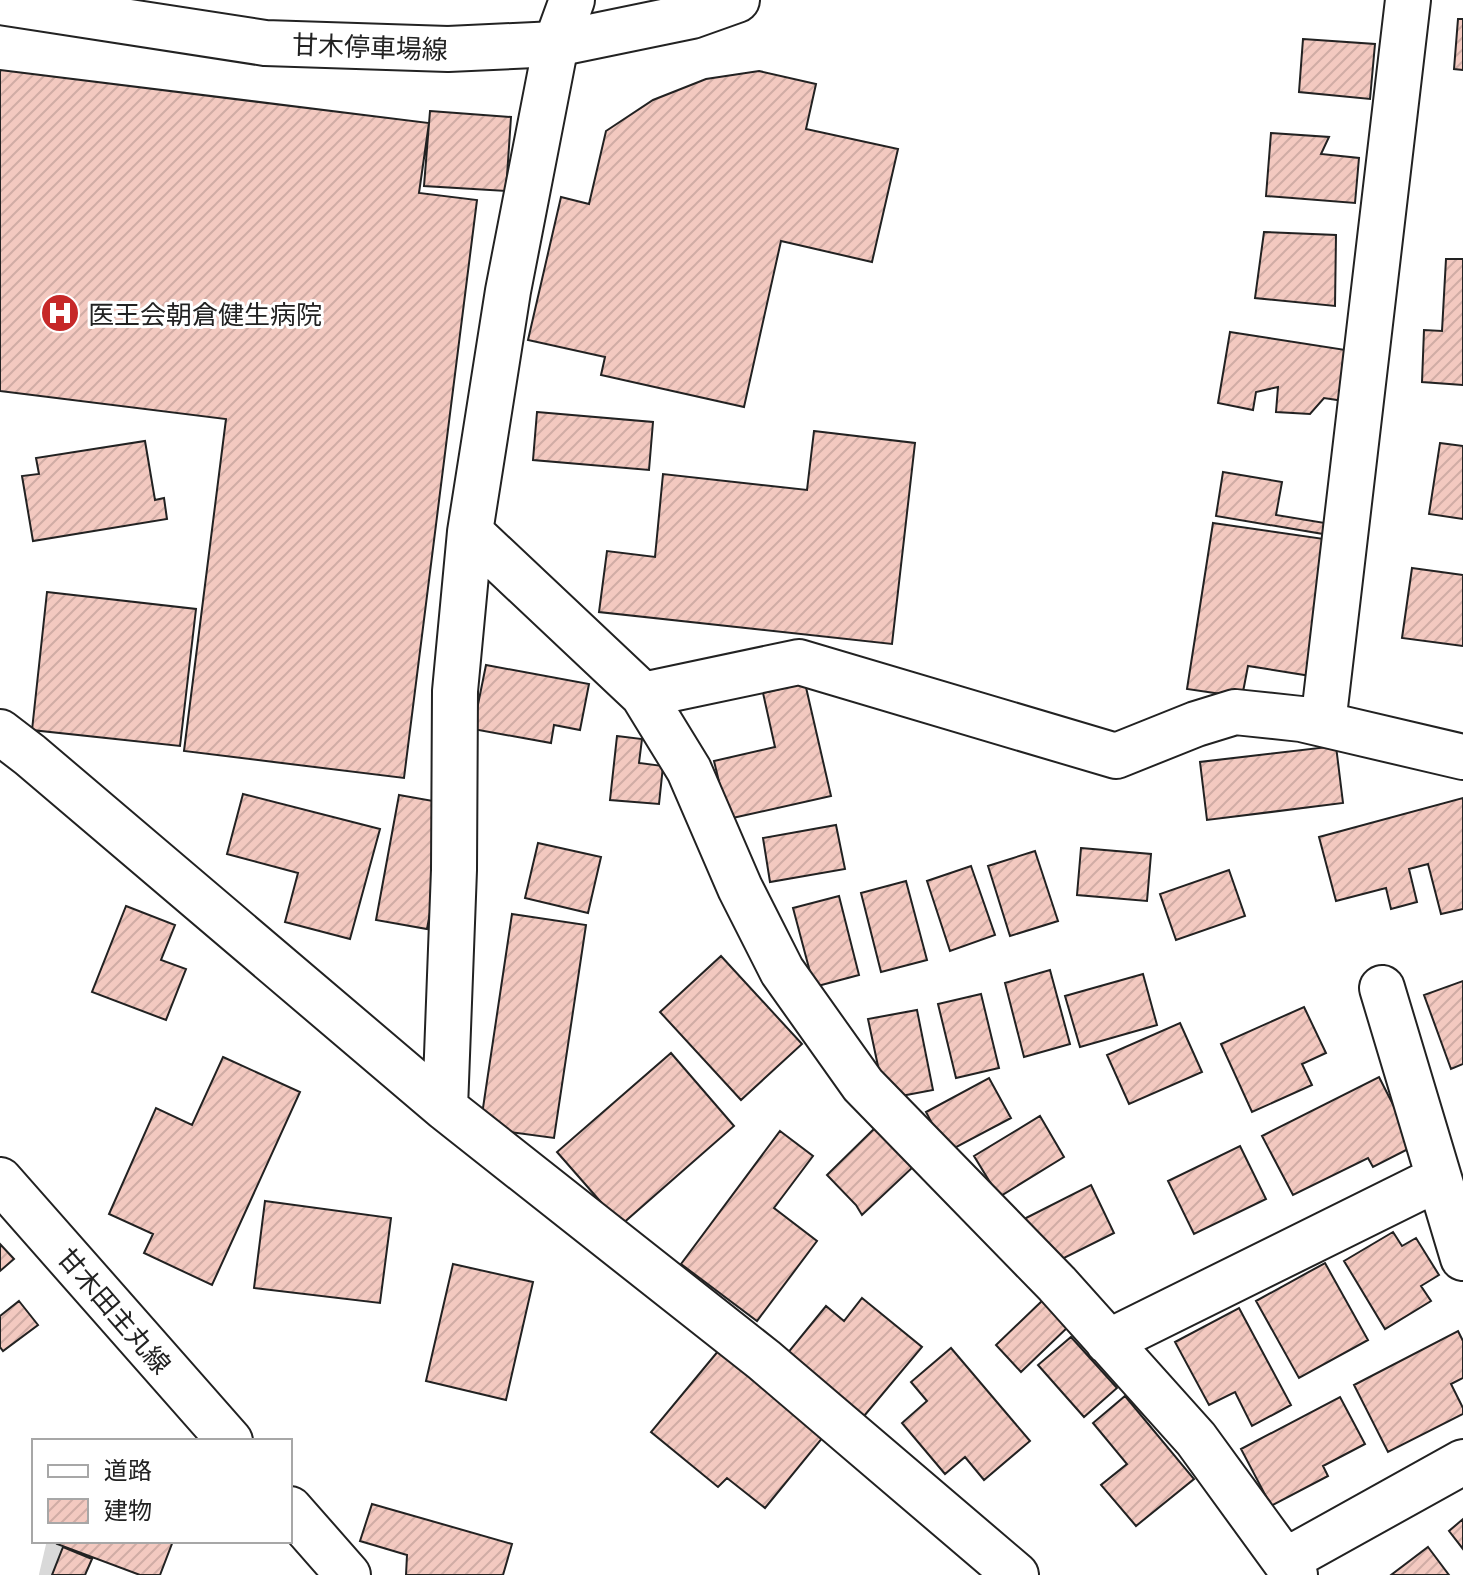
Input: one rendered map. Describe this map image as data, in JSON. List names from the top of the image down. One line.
{"streets":{"street":["甘木停車場線","甘木田主丸線"]},"places":{"hospital":["医王会朝倉健生病院"]},"legend":["道路","建物"]}
